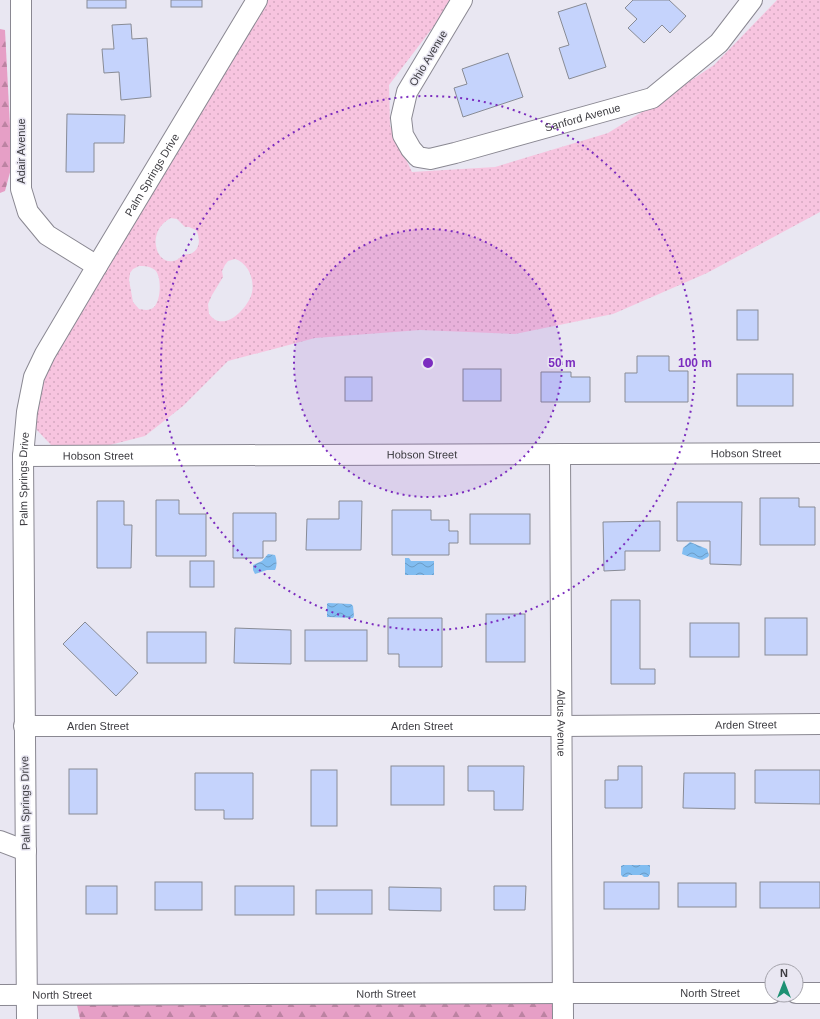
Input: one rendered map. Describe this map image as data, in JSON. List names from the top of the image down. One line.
{"streets":{"street":["Ohio Avenue","Sanford Avenue","Adair Avenue","Palm Springs Drive","Hobson Street","Aldus Avenue","Arden Street","North Street"]},"crossings":[["Ohio Avenue","Sanford Avenue"],["Adair Avenue","Palm Springs Drive"],["Palm Springs Drive","Hobson Street"],["Palm Springs Drive","Arden Street"],["Palm Springs Drive","North Street"],["Hobson Street","Aldus Avenue"],["Aldus Avenue","Arden Street"],["Aldus Avenue","North Street"]],"north":"top","rings":["50 m","100 m"]}
